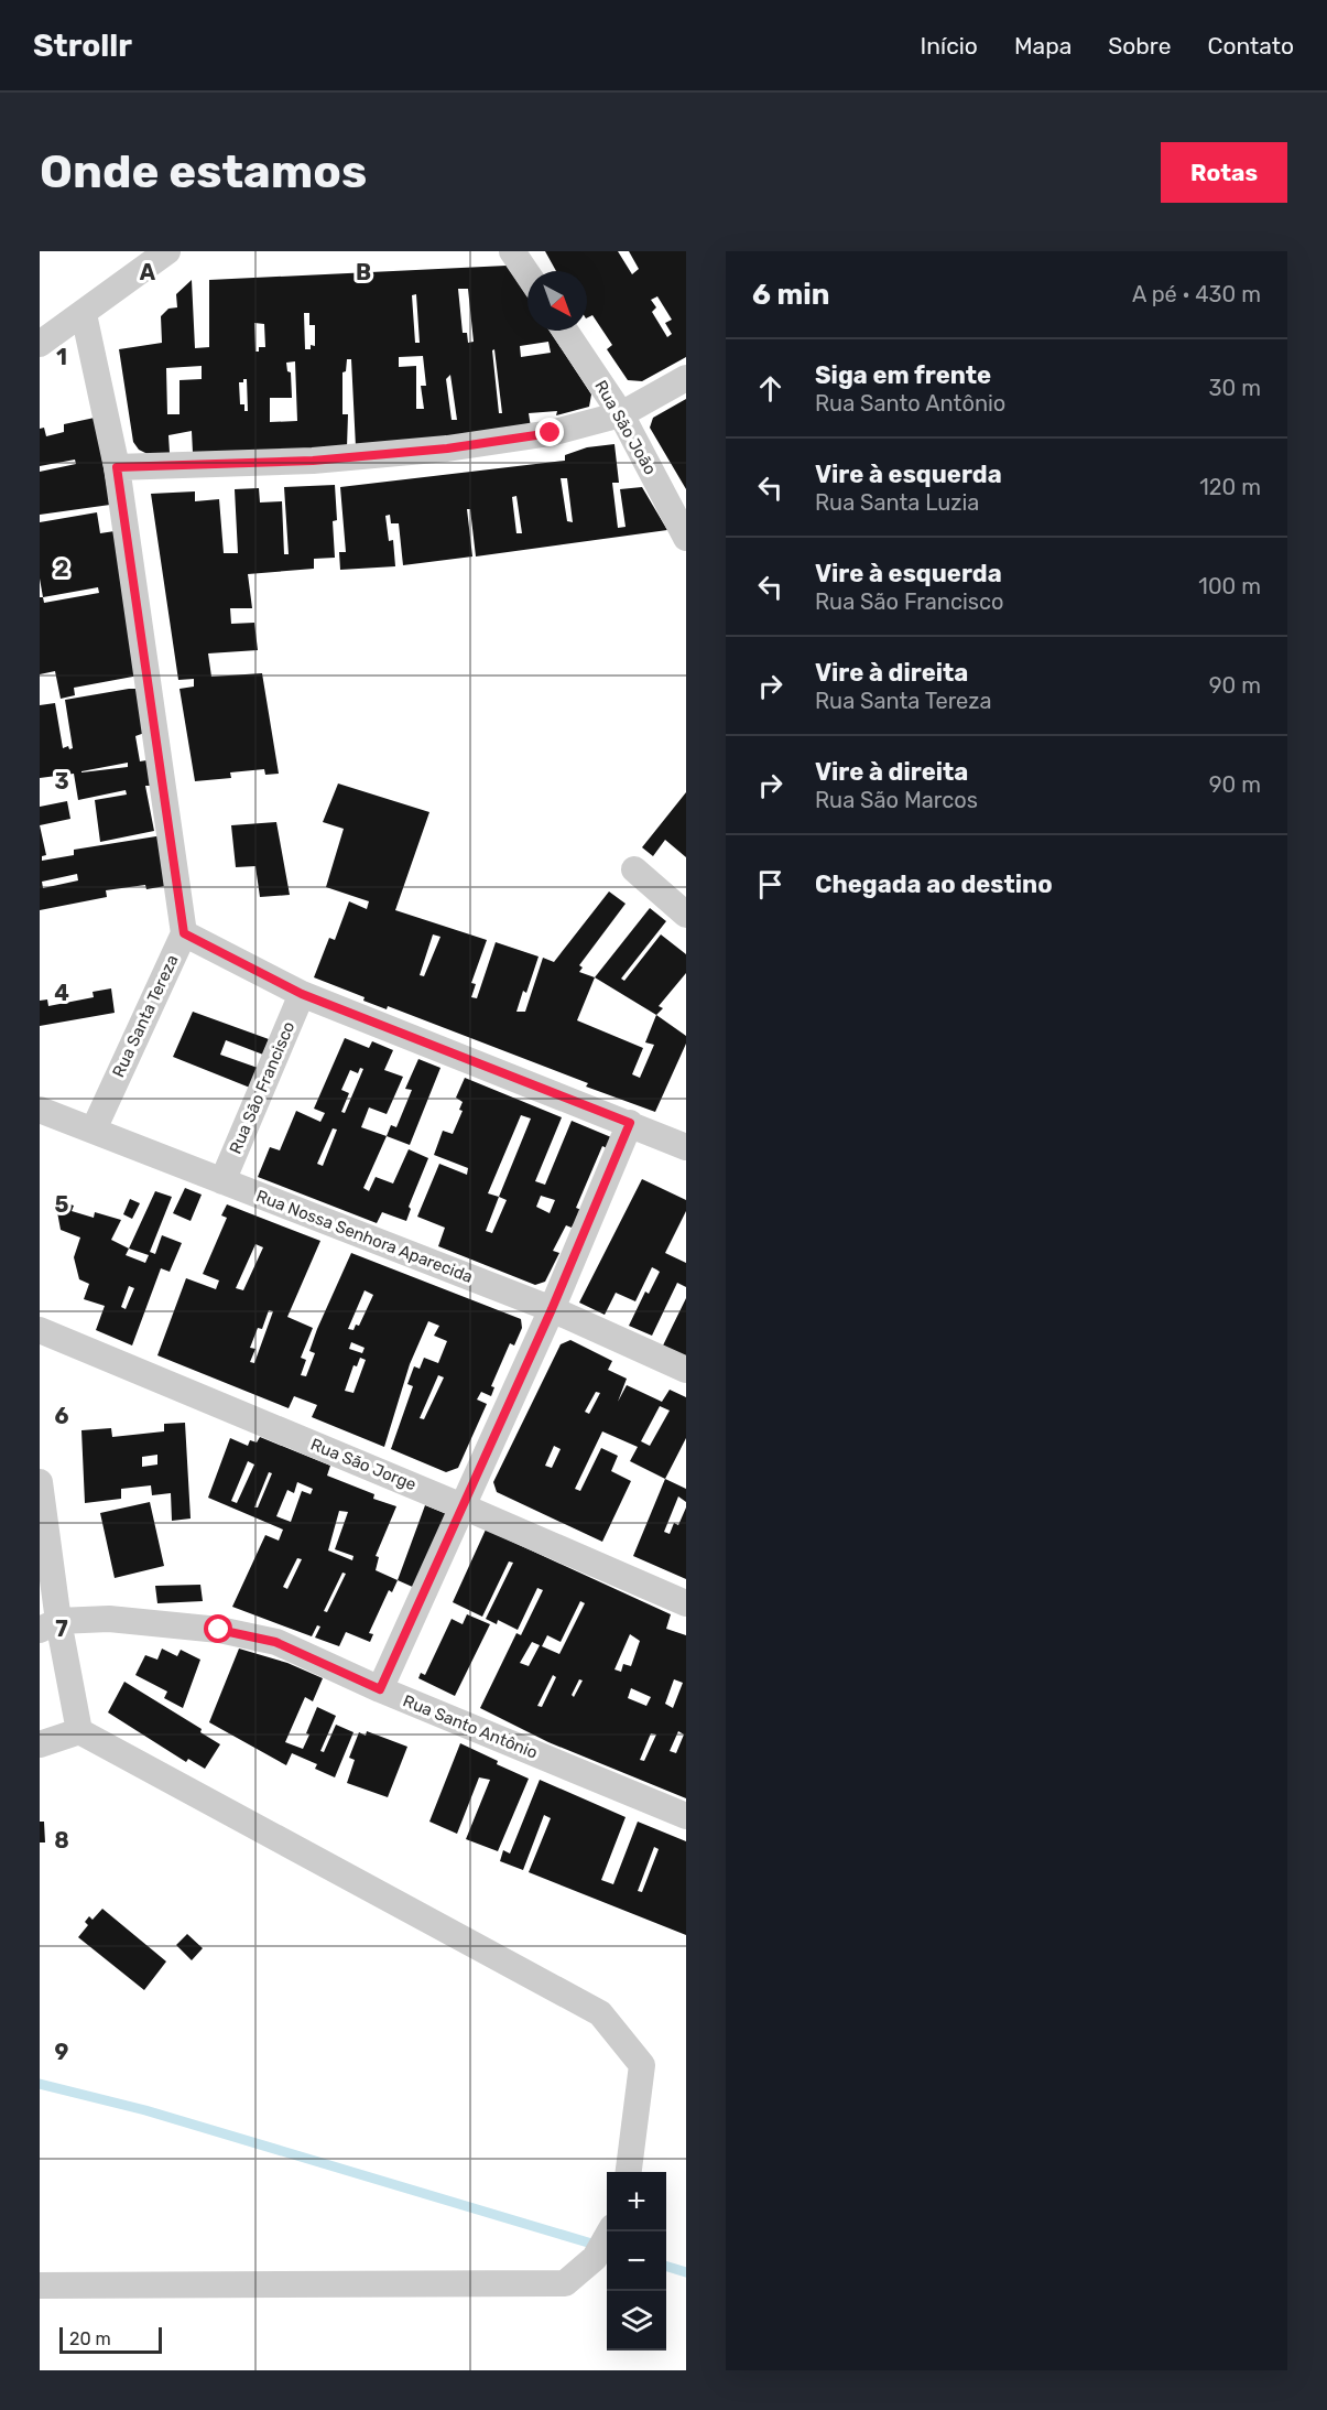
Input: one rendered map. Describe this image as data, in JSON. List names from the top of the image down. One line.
{"streets":{"street":["Rua São João","Rua Santa Tereza","Rua São Francisco","Rua Nossa Senhora Aparecida","Rua São Jorge","Rua Santo Antônio"]},"crossings":[["Rua Santa Tereza","Rua Nossa Senhora Aparecida"],["Rua São Francisco","Rua Nossa Senhora Aparecida"]],"scale_bar":"20 m","north":"bottom right","page":{"header":"Strollr","nav":["Início","Mapa","Sobre","Contato"],"buttons":"Rotas","title":"Onde estamos","heading":["6 min","A pé · 430 m"],"list":[["Siga em frente","Rua Santo Antônio","30 m"],["Vire à esquerda","Rua Santa Luzia","120 m"],["Vire à esquerda","Rua São Francisco","100 m"],["Vire à direita","Rua Santa Tereza","90 m"],["Vire à direita","Rua São Marcos","90 m"],"Chegada ao destino"],"map_buttons":["+","−"],"scale":"20 m"},"grid":{"columns":["A","B"],"rows":["1","2","3","4","5","6","7","8","9"]}}
